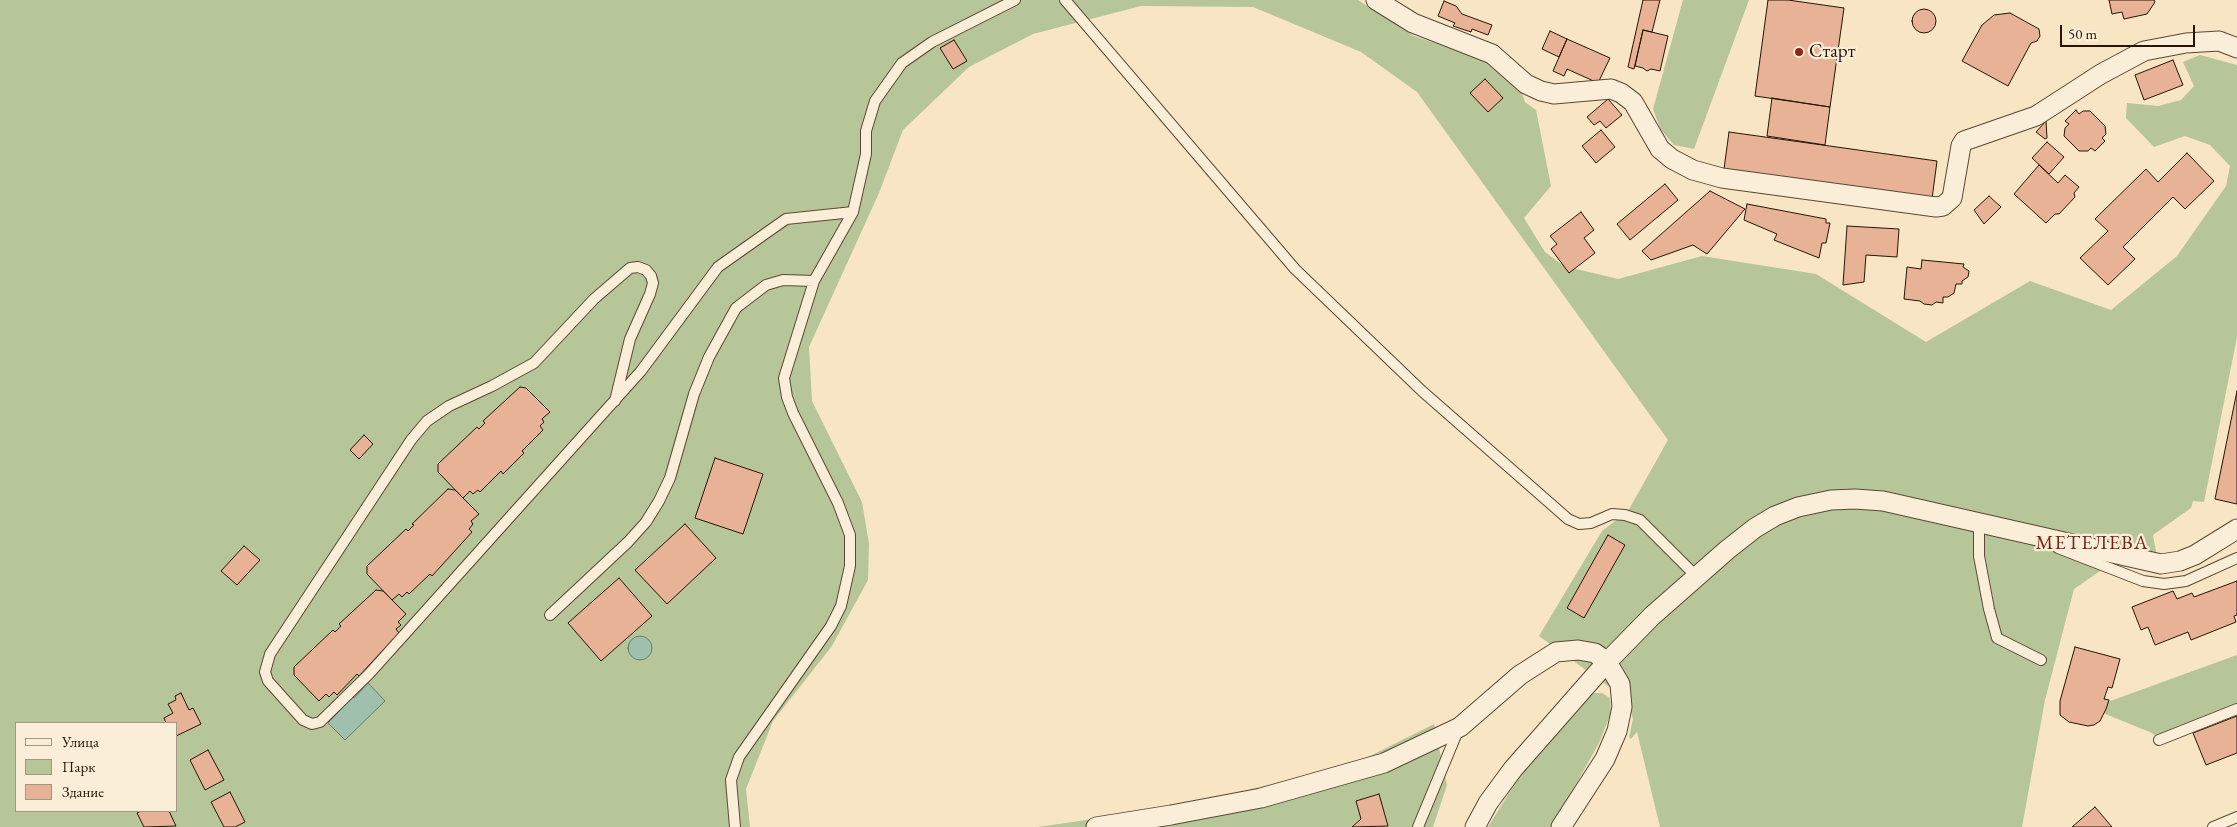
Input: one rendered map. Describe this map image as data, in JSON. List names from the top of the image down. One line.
{"districts":["МЕТЕЛЕВА"],"places":["Старт"],"legend":["Улица","Парк","Здание"],"scale_bar":"50 m"}
